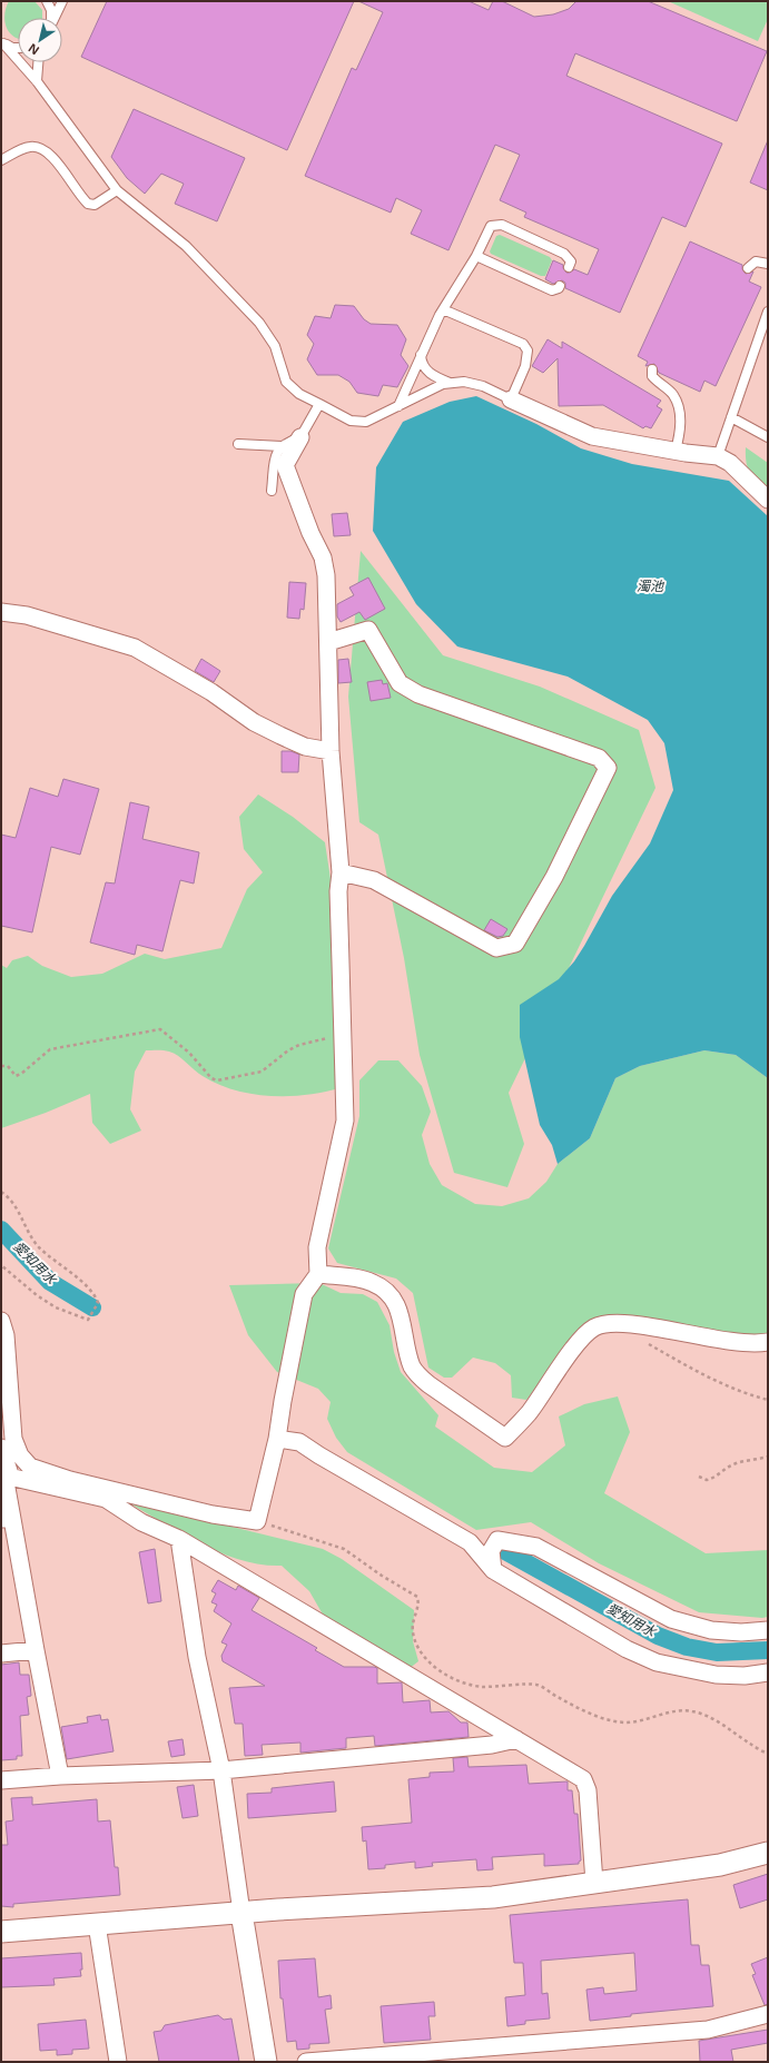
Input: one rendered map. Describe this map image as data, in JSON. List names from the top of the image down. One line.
{"water":["濁池","愛知用水"],"north":"bottom left"}
